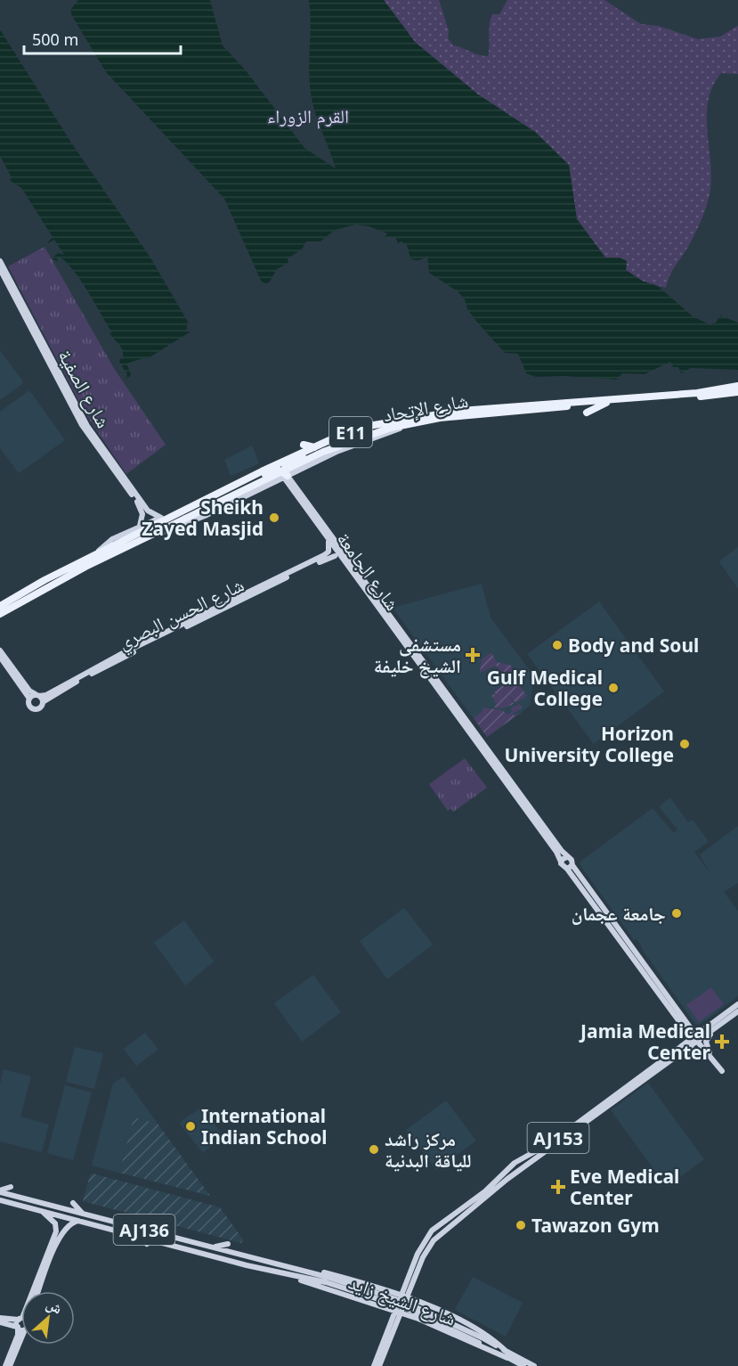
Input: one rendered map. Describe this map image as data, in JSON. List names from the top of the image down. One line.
{"streets":{"highway":["شارع الإتحاد","E11"],"main road":["شارع الصفية","شارع الجامعة","شارع الحسن البصري","AJ153","AJ136","شارع الشيخ زايد"]},"crossings":[["شارع الجامعة","شارع الحسن البصري"],["AJ153","شارع الشيخ زايد"],["AJ136","شارع الشيخ زايد"]],"parks":["القرم الزوراء"],"places":{"other":["Sheikh Zayed Masjid","Body and Soul","Gulf Medical College","Horizon University College","جامعة عجمان","International Indian School","مركز راشد للياقة البدنية","Tawazon Gym"],"health":["مستشفى الشيخ خليفة","Jamia Medical Center","Eve Medical Center"]},"scale_bar":"500 m","north":"top right"}
